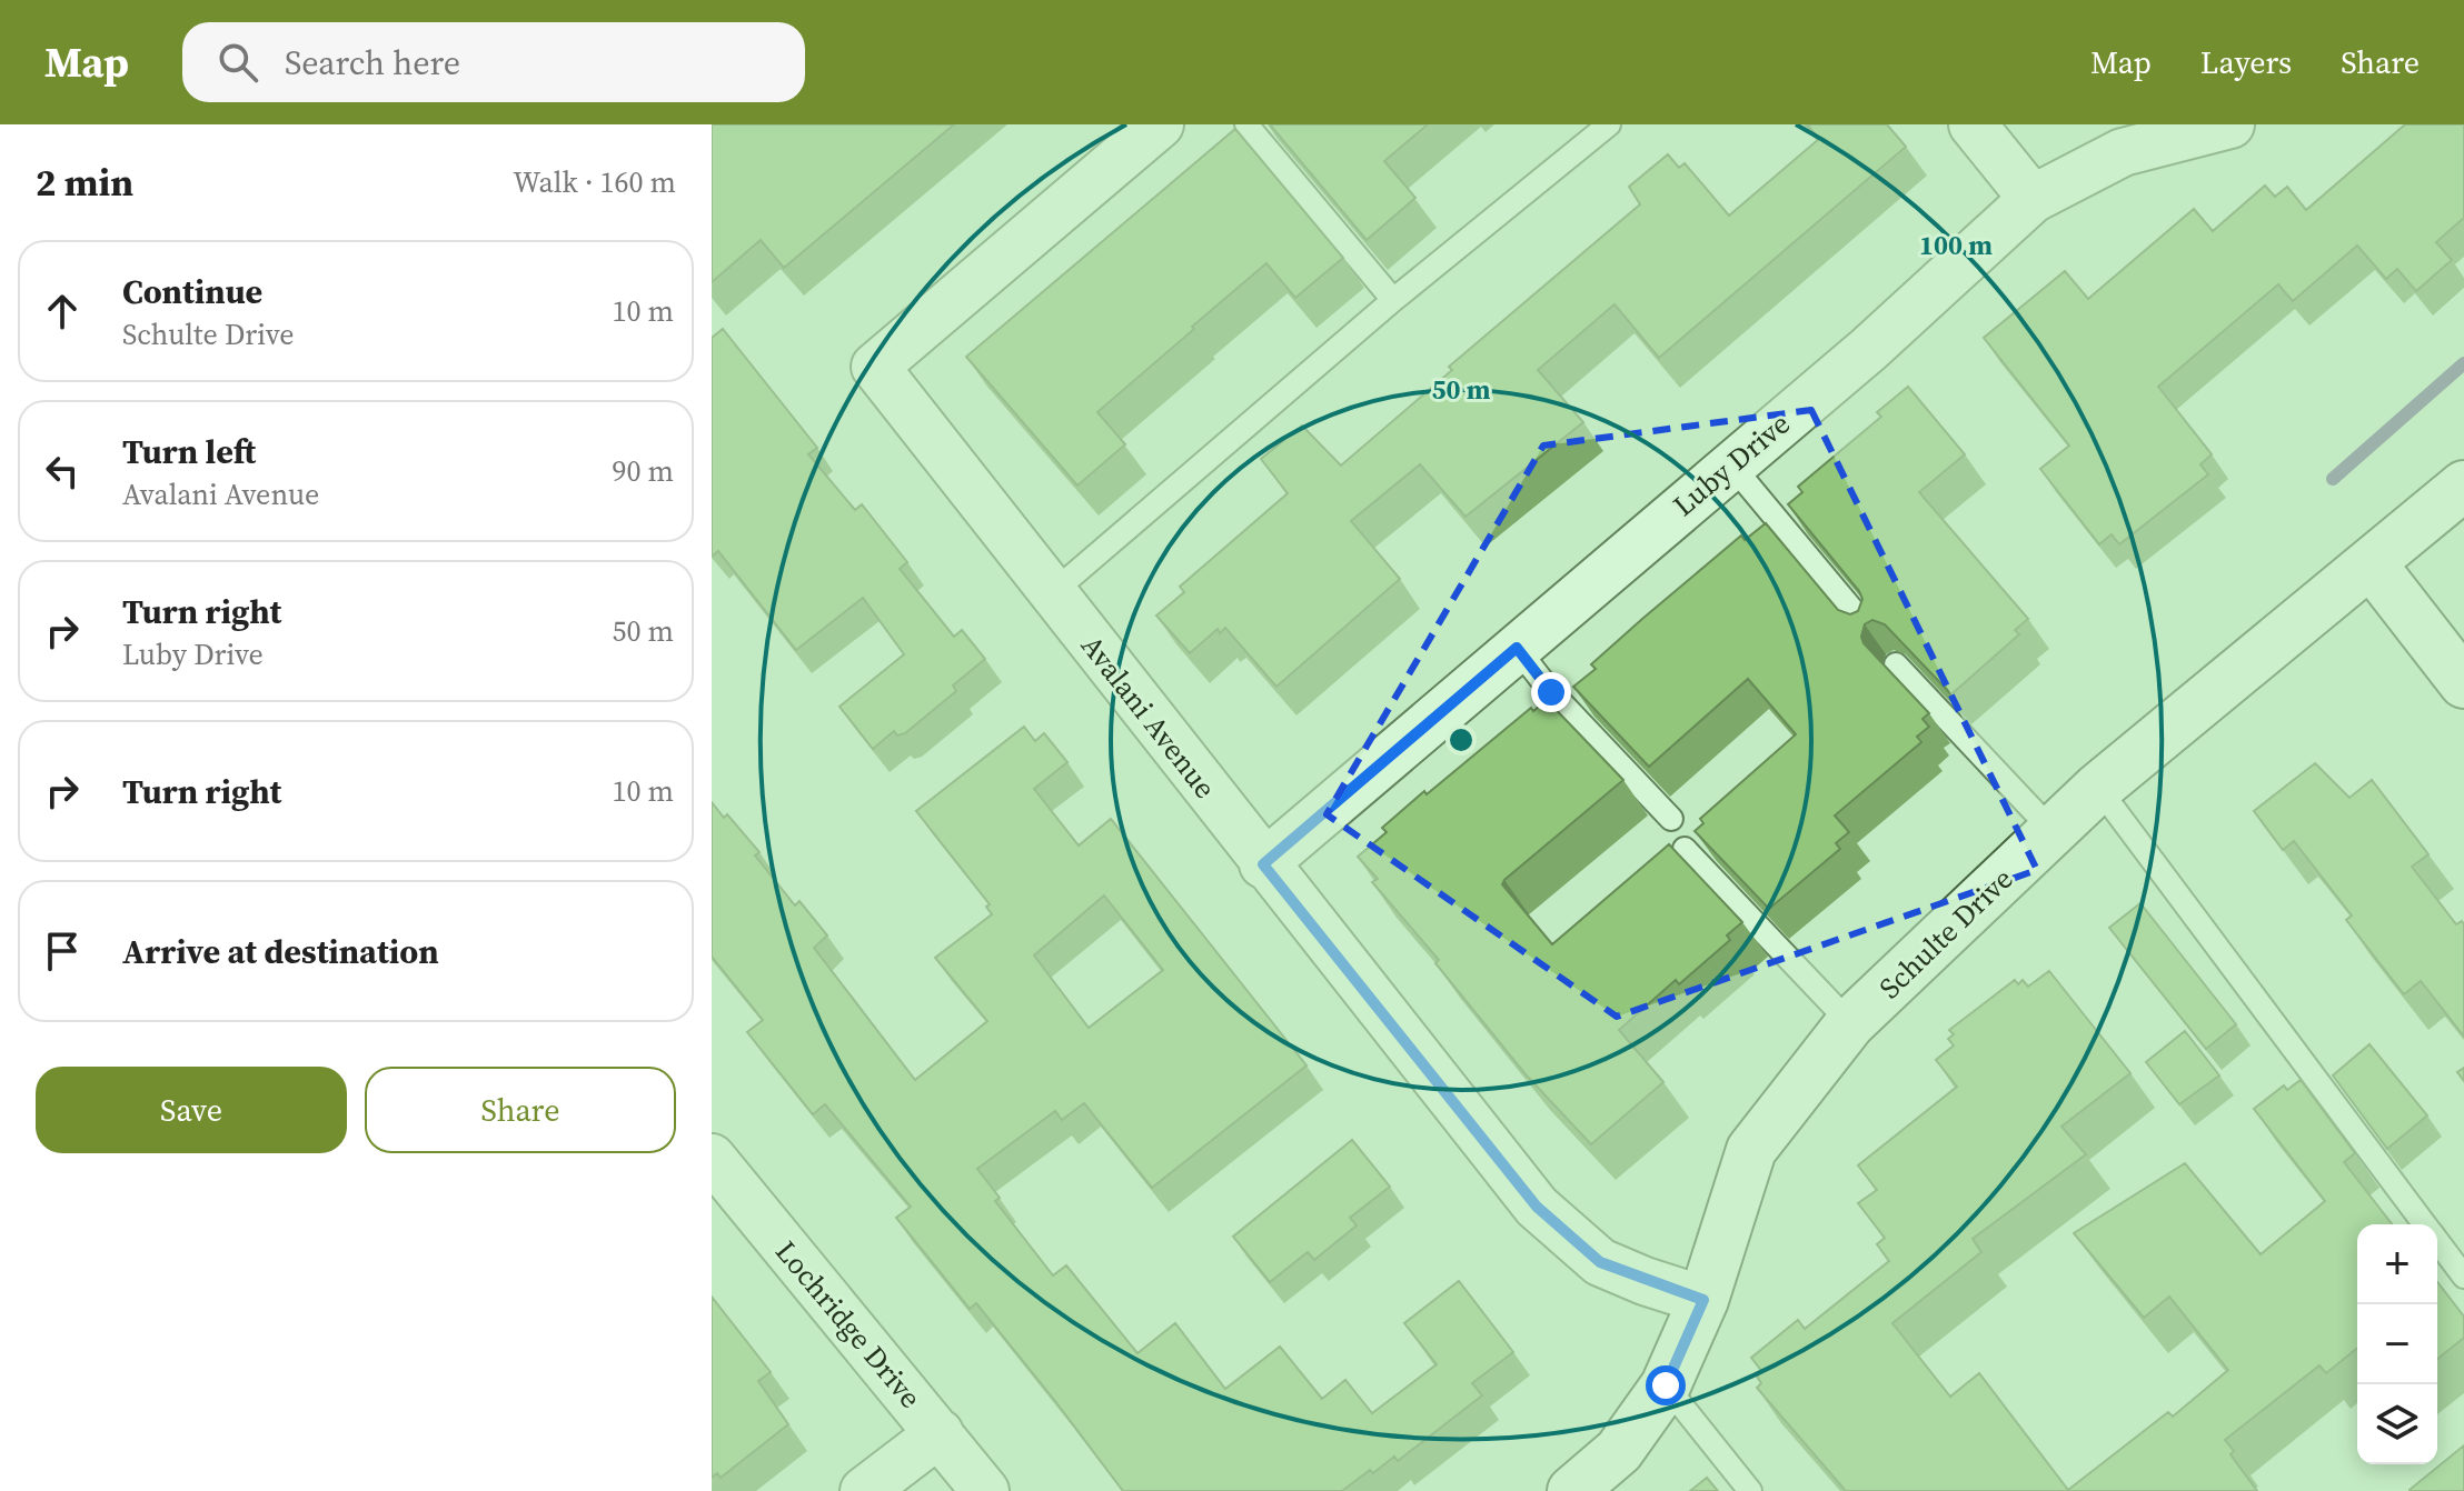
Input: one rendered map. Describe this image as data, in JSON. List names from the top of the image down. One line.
{"streets":{"street":["Luby Drive","Avalani Avenue","Schulte Drive","Lochridge Drive"]},"crossings":[["Luby Drive","Avalani Avenue"],["Avalani Avenue","Schulte Drive"]],"page":{"header":"Map","search":"Search here","nav":["Map","Layers","Share"],"heading":["2 min","Walk · 160 m"],"list":[["Continue","Schulte Drive","10 m"],["Turn left","Avalani Avenue","90 m"],["Turn right","Luby Drive","50 m"],["Turn right","10 m"],"Arrive at destination"],"buttons":["Save","Share"],"map_buttons":["+","−"]},"rings":["100 m","50 m"]}
